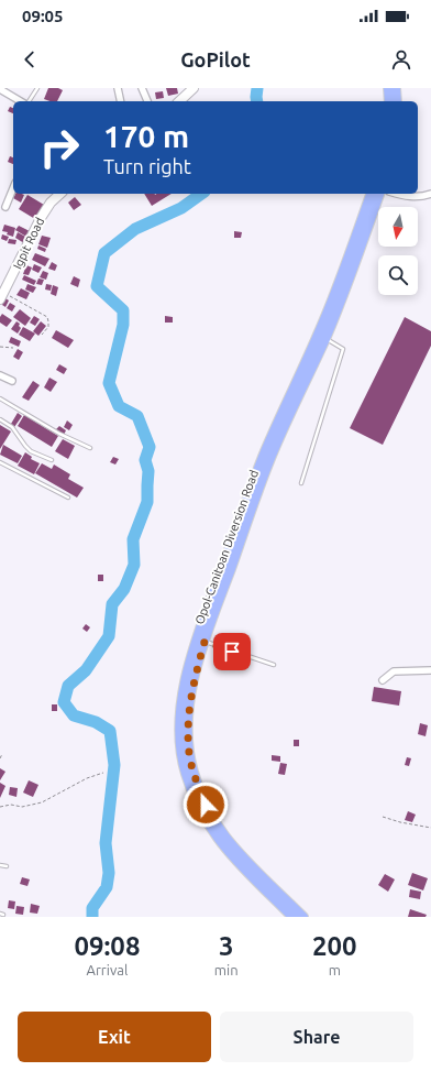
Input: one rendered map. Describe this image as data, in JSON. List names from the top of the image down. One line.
{"streets":{"main road":["Opol-Canitoan Diversion Road"],"street":["Igpit Road"]},"north":"bottom","page":{"status":"09:05","header":"GoPilot","turn":["170 m","Turn right"],"eta":["09:08","Arrival","3","min","200","m"],"buttons":["Exit","Share"]}}
